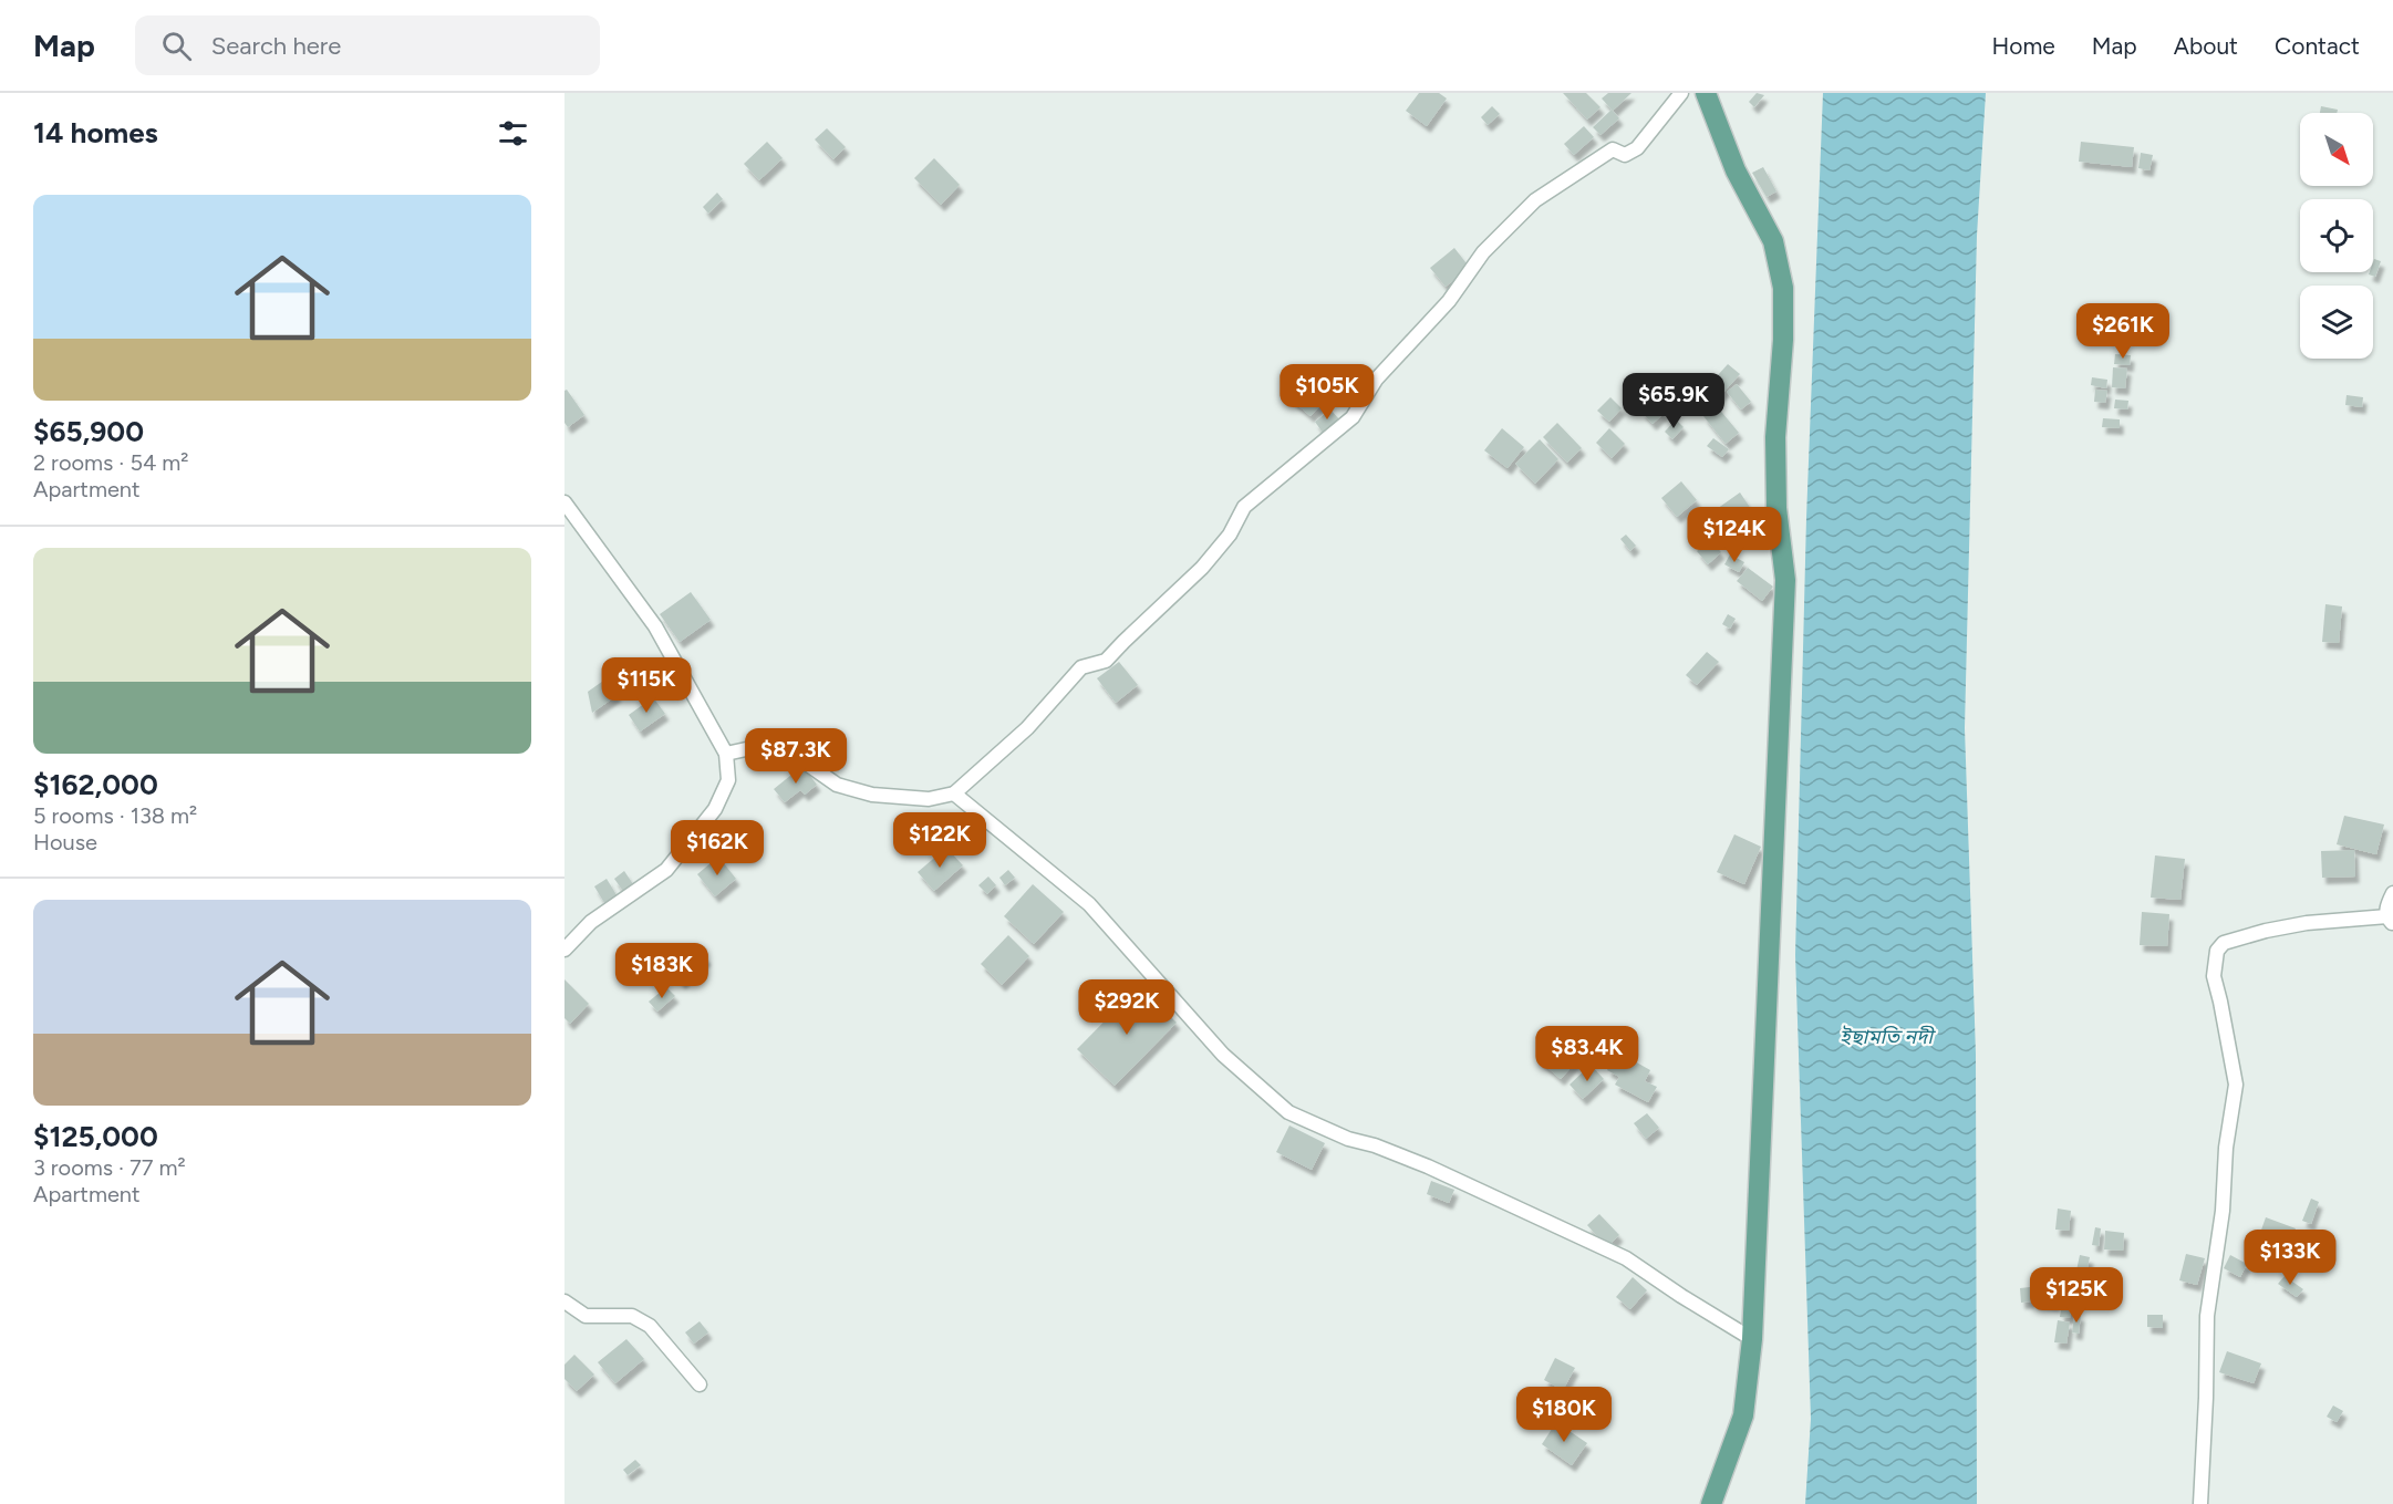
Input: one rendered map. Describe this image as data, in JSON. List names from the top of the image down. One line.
{"water":["ইছামতি নদী"],"north":"bottom right","page":{"header":"Map","search":"Search here","nav":["Home","Map","About","Contact"],"heading":"14 homes","list":[{"name":"$65,900","note":"2 rooms · 54 m² · Apartment"},{"name":"$162,000","note":"5 rooms · 138 m² · House"},{"name":"$125,000","note":"3 rooms · 77 m² · Apartment"}],"price":["$261K","$105K","$65.9K","$124K","$115K","$87.3K","$122K","$162K","$183K","$292K","$83.4K","$133K","$125K","$180K"]}}
